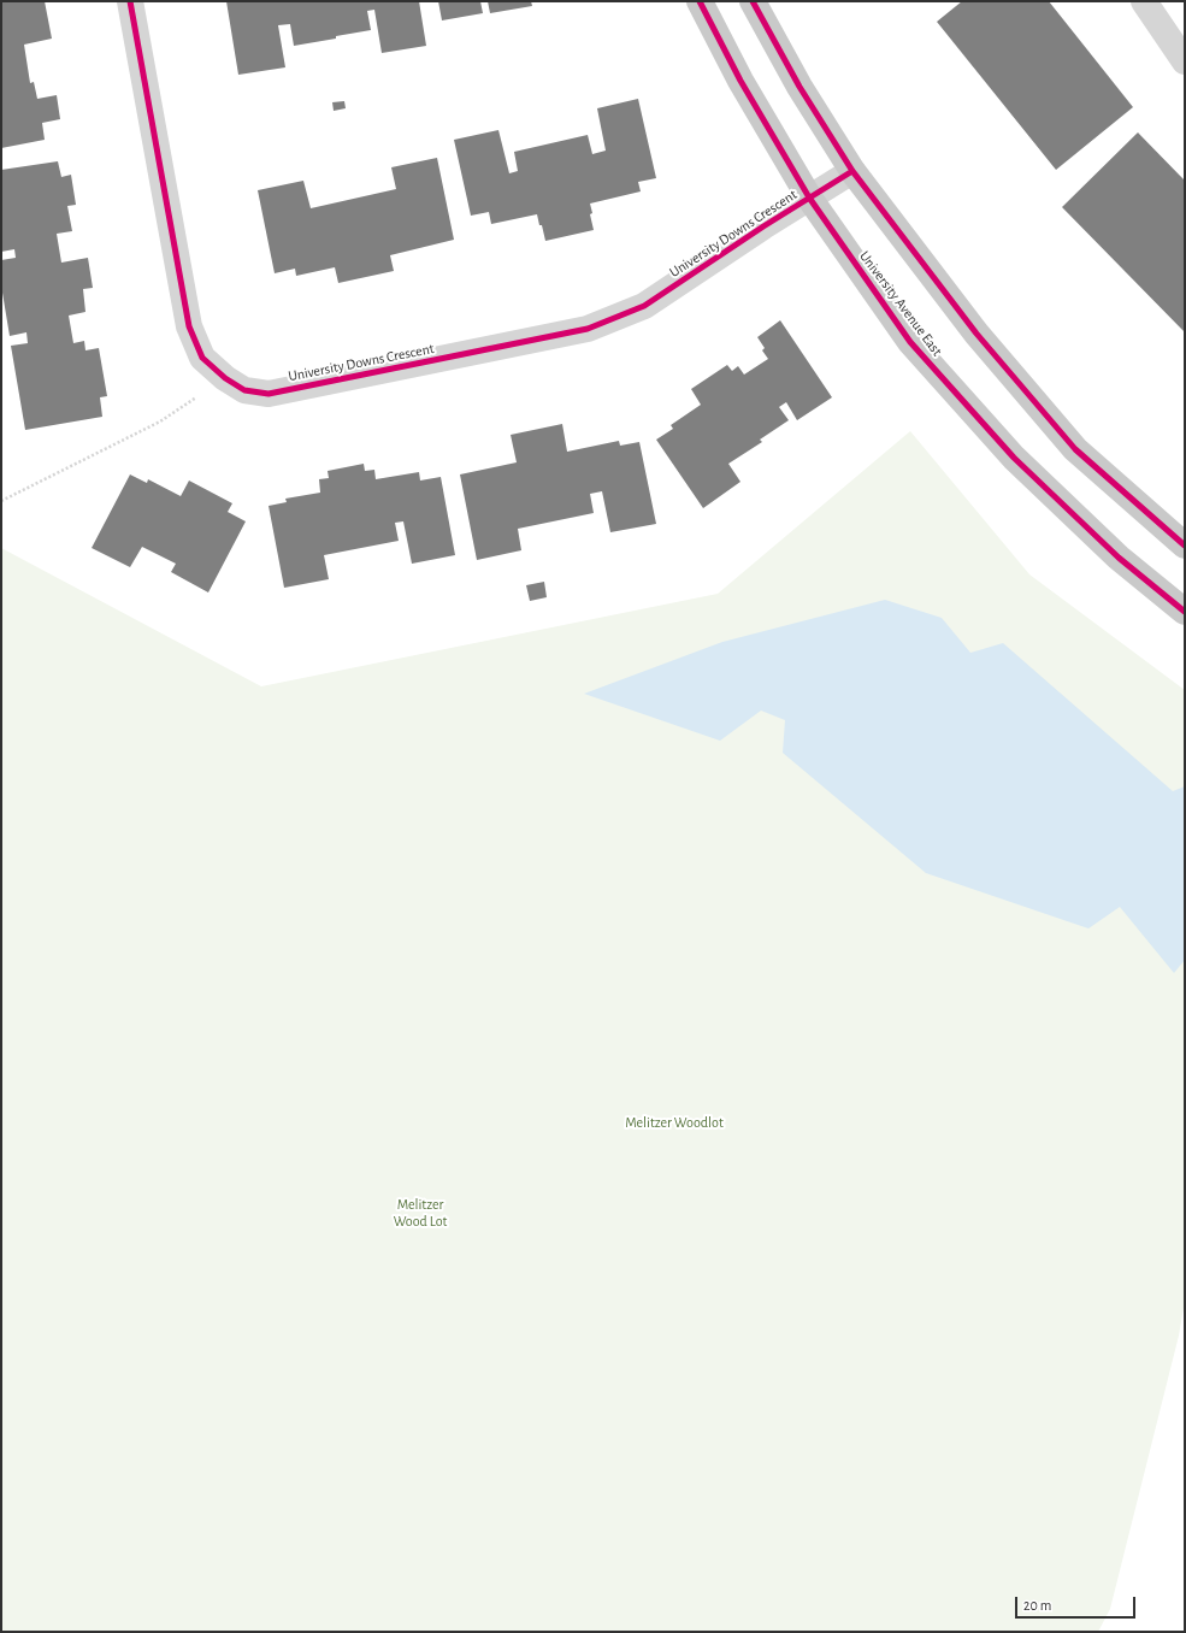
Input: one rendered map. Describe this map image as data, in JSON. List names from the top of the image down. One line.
{"streets":{"main road":["University Avenue East"],"street":["University Downs Crescent"]},"crossings":[["University Downs Crescent","University Avenue East"]],"parks":["Melitzer Woodlot","Melitzer Wood Lot"],"scale_bar":"20 m"}
